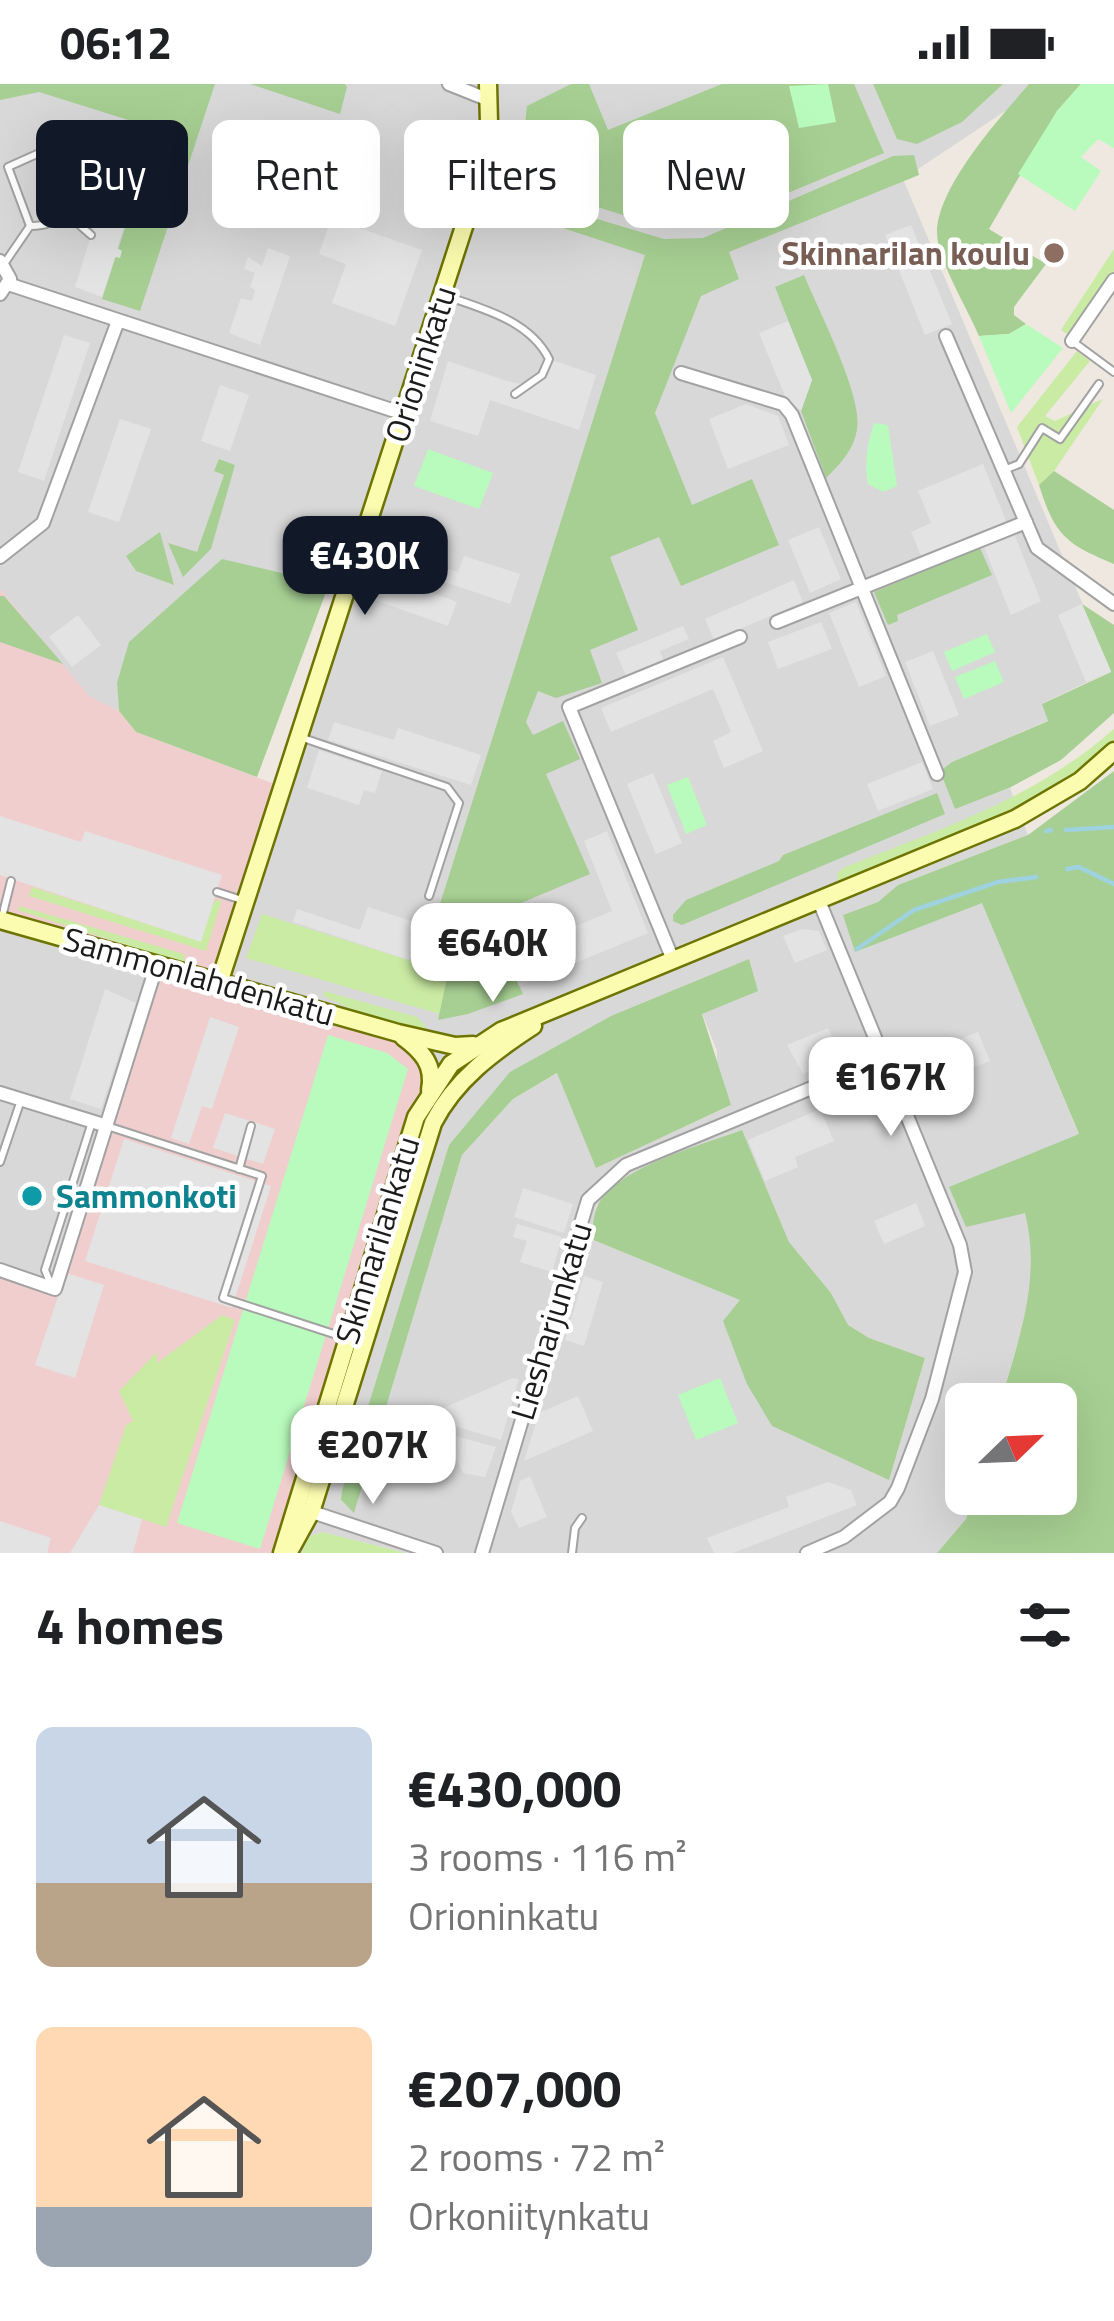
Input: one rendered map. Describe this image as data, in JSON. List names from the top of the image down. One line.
{"streets":{"main road":["Orioninkatu","Sammonlahdenkatu","Skinnarilankatu"],"street":["Liesharjunkatu"]},"crossings":[["Orioninkatu","Sammonlahdenkatu"],["Sammonlahdenkatu","Skinnarilankatu"]],"places":["Skinnarilan koulu","Sammonkoti"],"north":"top right","page":{"status":"06:12","chip":["Buy","Rent","Filters","New"],"price":["€430K","€640K","€167K","€207K"],"heading":"4 homes","list":[{"name":"€430,000","note":"3 rooms · 116 m² · Orioninkatu"},{"name":"€207,000","note":"2 rooms · 72 m² · Orkoniitynkatu"}]}}
